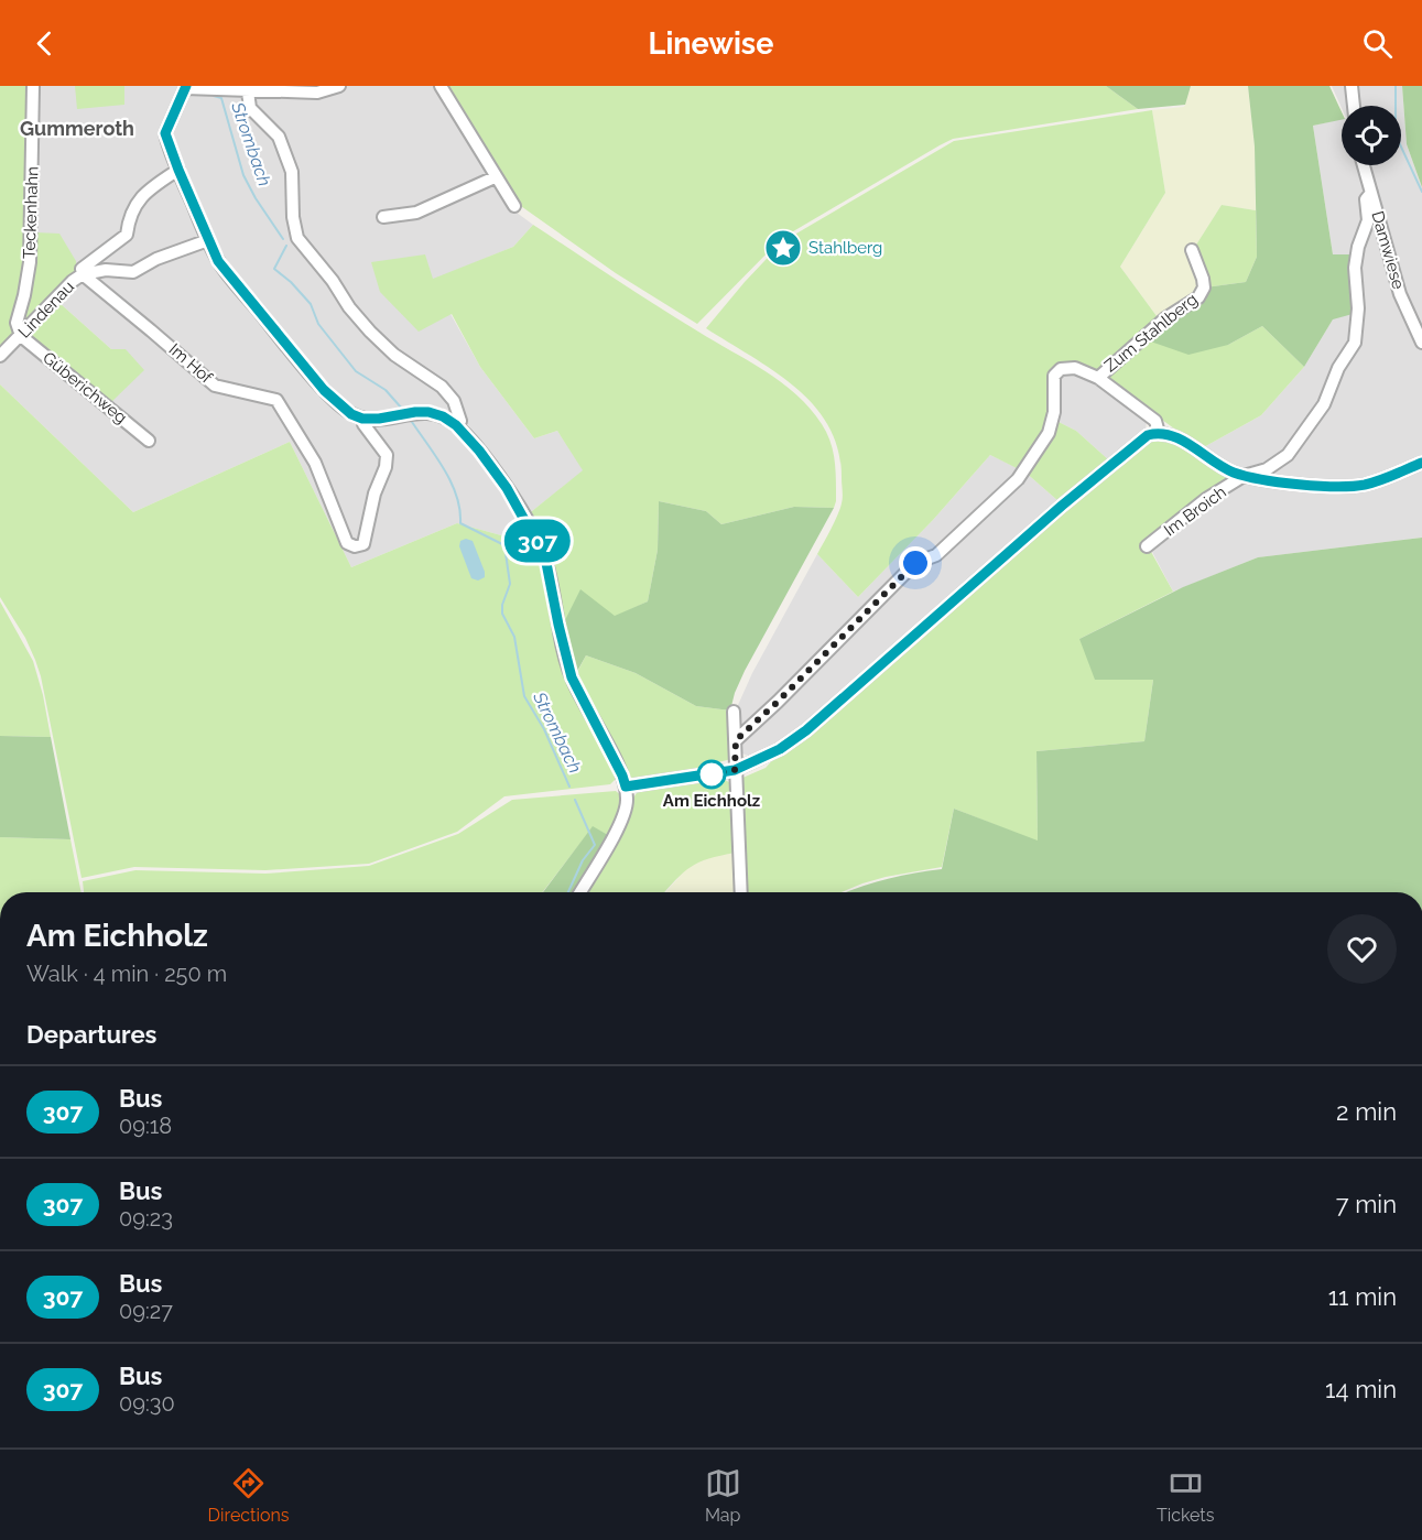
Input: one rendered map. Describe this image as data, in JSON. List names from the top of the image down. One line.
{"streets":{"street":["Teckenhahn","Damwiese","Lindenau","Zum Stahlberg","Im Hof","Güberichweg","Im Broich"]},"crossings":[["Teckenhahn","Lindenau"],["Teckenhahn","Güberichweg"],["Damwiese","Im Broich"],["Lindenau","Im Hof"],["Lindenau","Güberichweg"]],"districts":["Gummeroth"],"water":["Strombach"],"places":{"place":["Stahlberg"],"other":["Am Eichholz"]},"lines":["bus line 307"],"page":{"header":"Linewise","on_map":"307","heading":[["Am Eichholz","Walk · 4 min · 250 m"],"Departures"],"list":[{"mark":"307","name":"Bus","note":"09:18","value":"2 min"},{"mark":"307","name":"Bus","note":"09:23","value":"7 min"},{"mark":"307","name":"Bus","note":"09:27","value":"11 min"},{"mark":"307","name":"Bus","note":"09:30","value":"14 min"}],"tabs":["Directions","Map","Tickets"]}}
